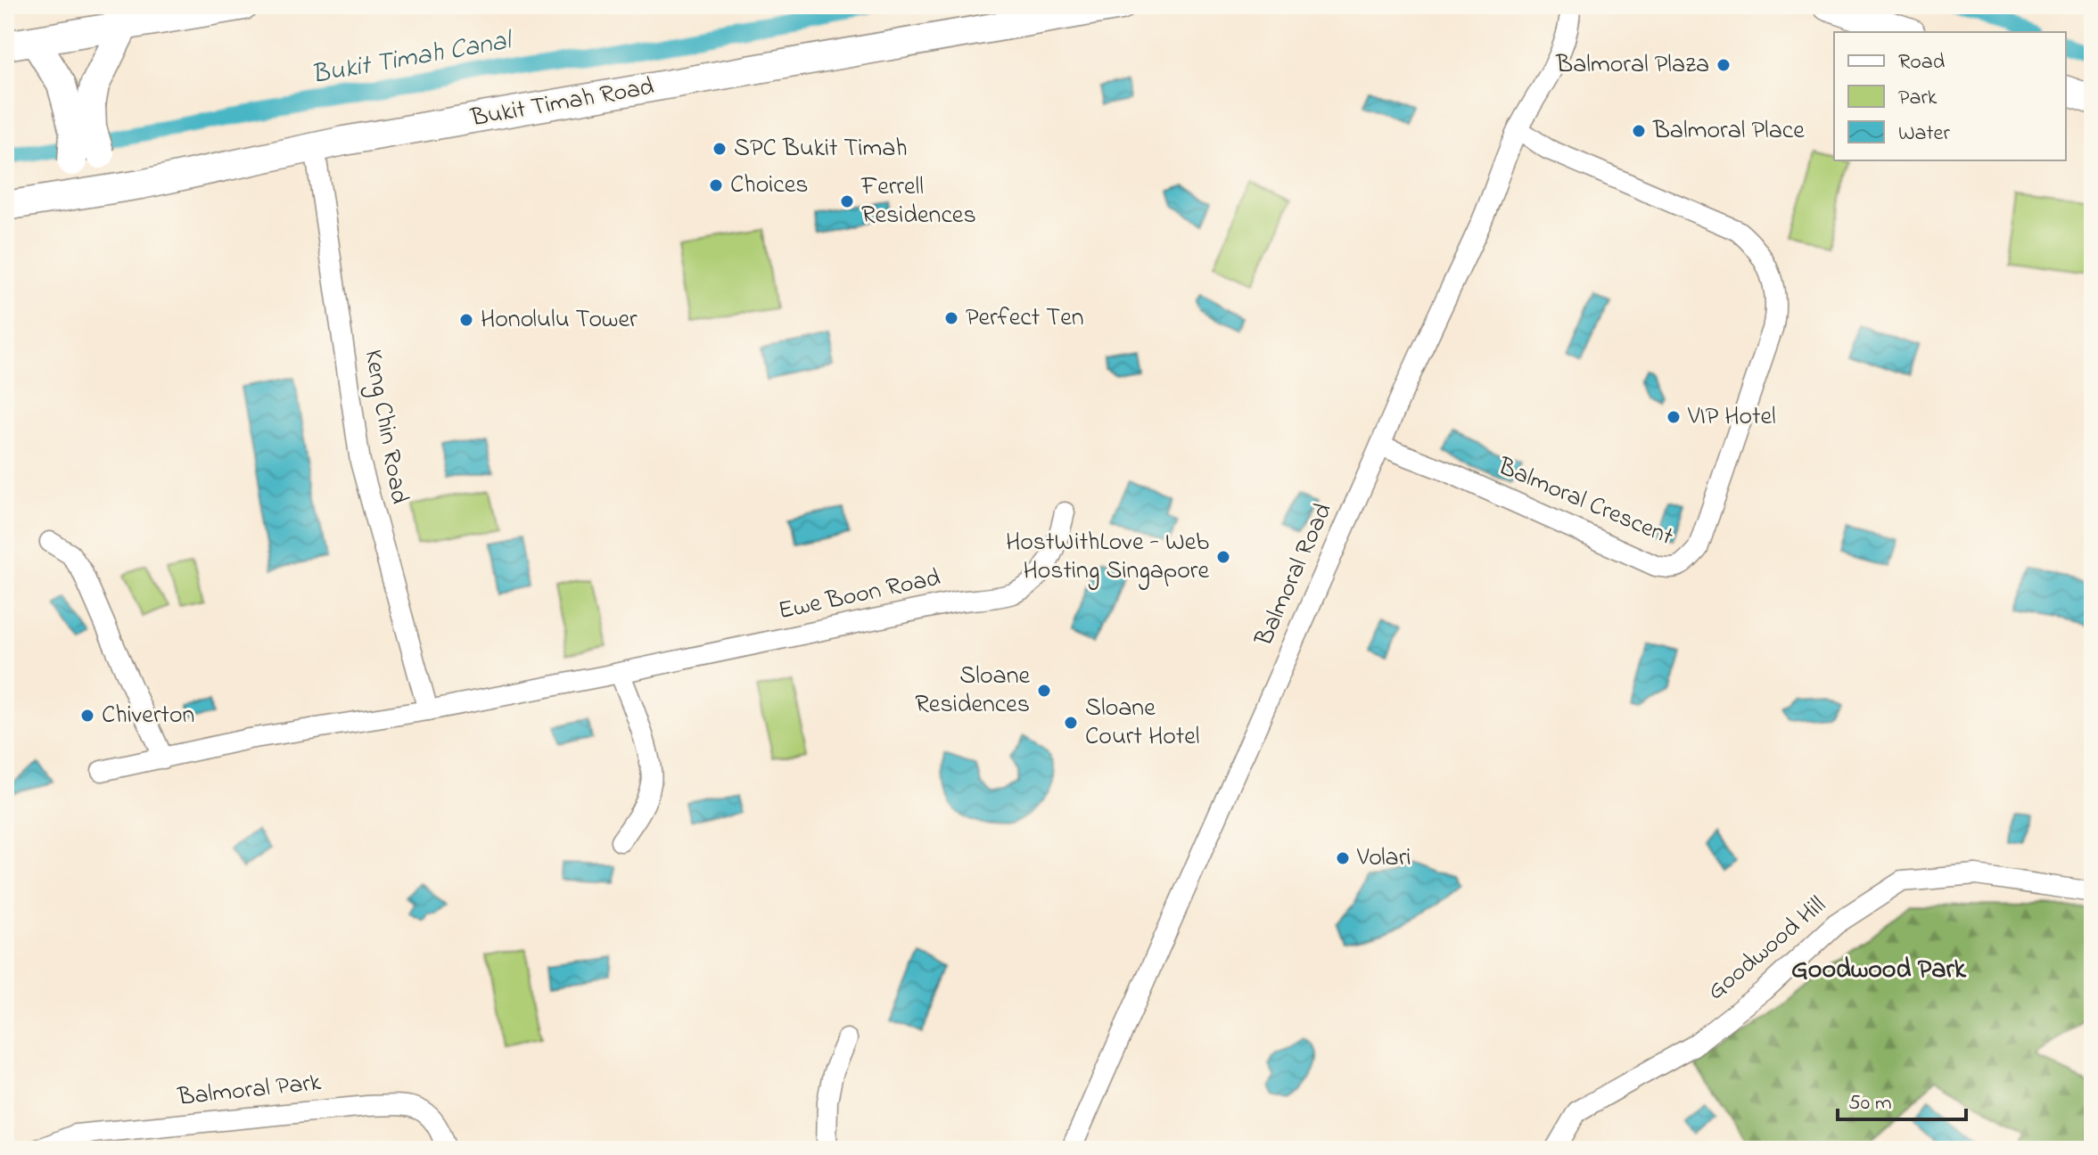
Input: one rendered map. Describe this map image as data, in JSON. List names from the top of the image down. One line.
{"streets":{"highway":["Bukit Timah Road"],"street":["Keng Chin Road","Balmoral Crescent","Balmoral Road","Ewe Boon Road","Goodwood Hill","Balmoral Park"]},"crossings":[["Bukit Timah Road","Keng Chin Road"],["Keng Chin Road","Ewe Boon Road"],["Balmoral Crescent","Balmoral Road"]],"districts":["Goodwood Park"],"water":["Bukit Timah Canal"],"places":["Balmoral Plaza","Balmoral Place","SPC Bukit Timah","Choices","Ferrell Residences","Perfect Ten","Honolulu Tower","VIP Hotel","HostWithLove - Web Hosting Singapore","Sloane Residences","Chiverton","Sloane Court Hotel","Volari"],"legend":["Road","Park","Water"],"scale_bar":"50 m"}
